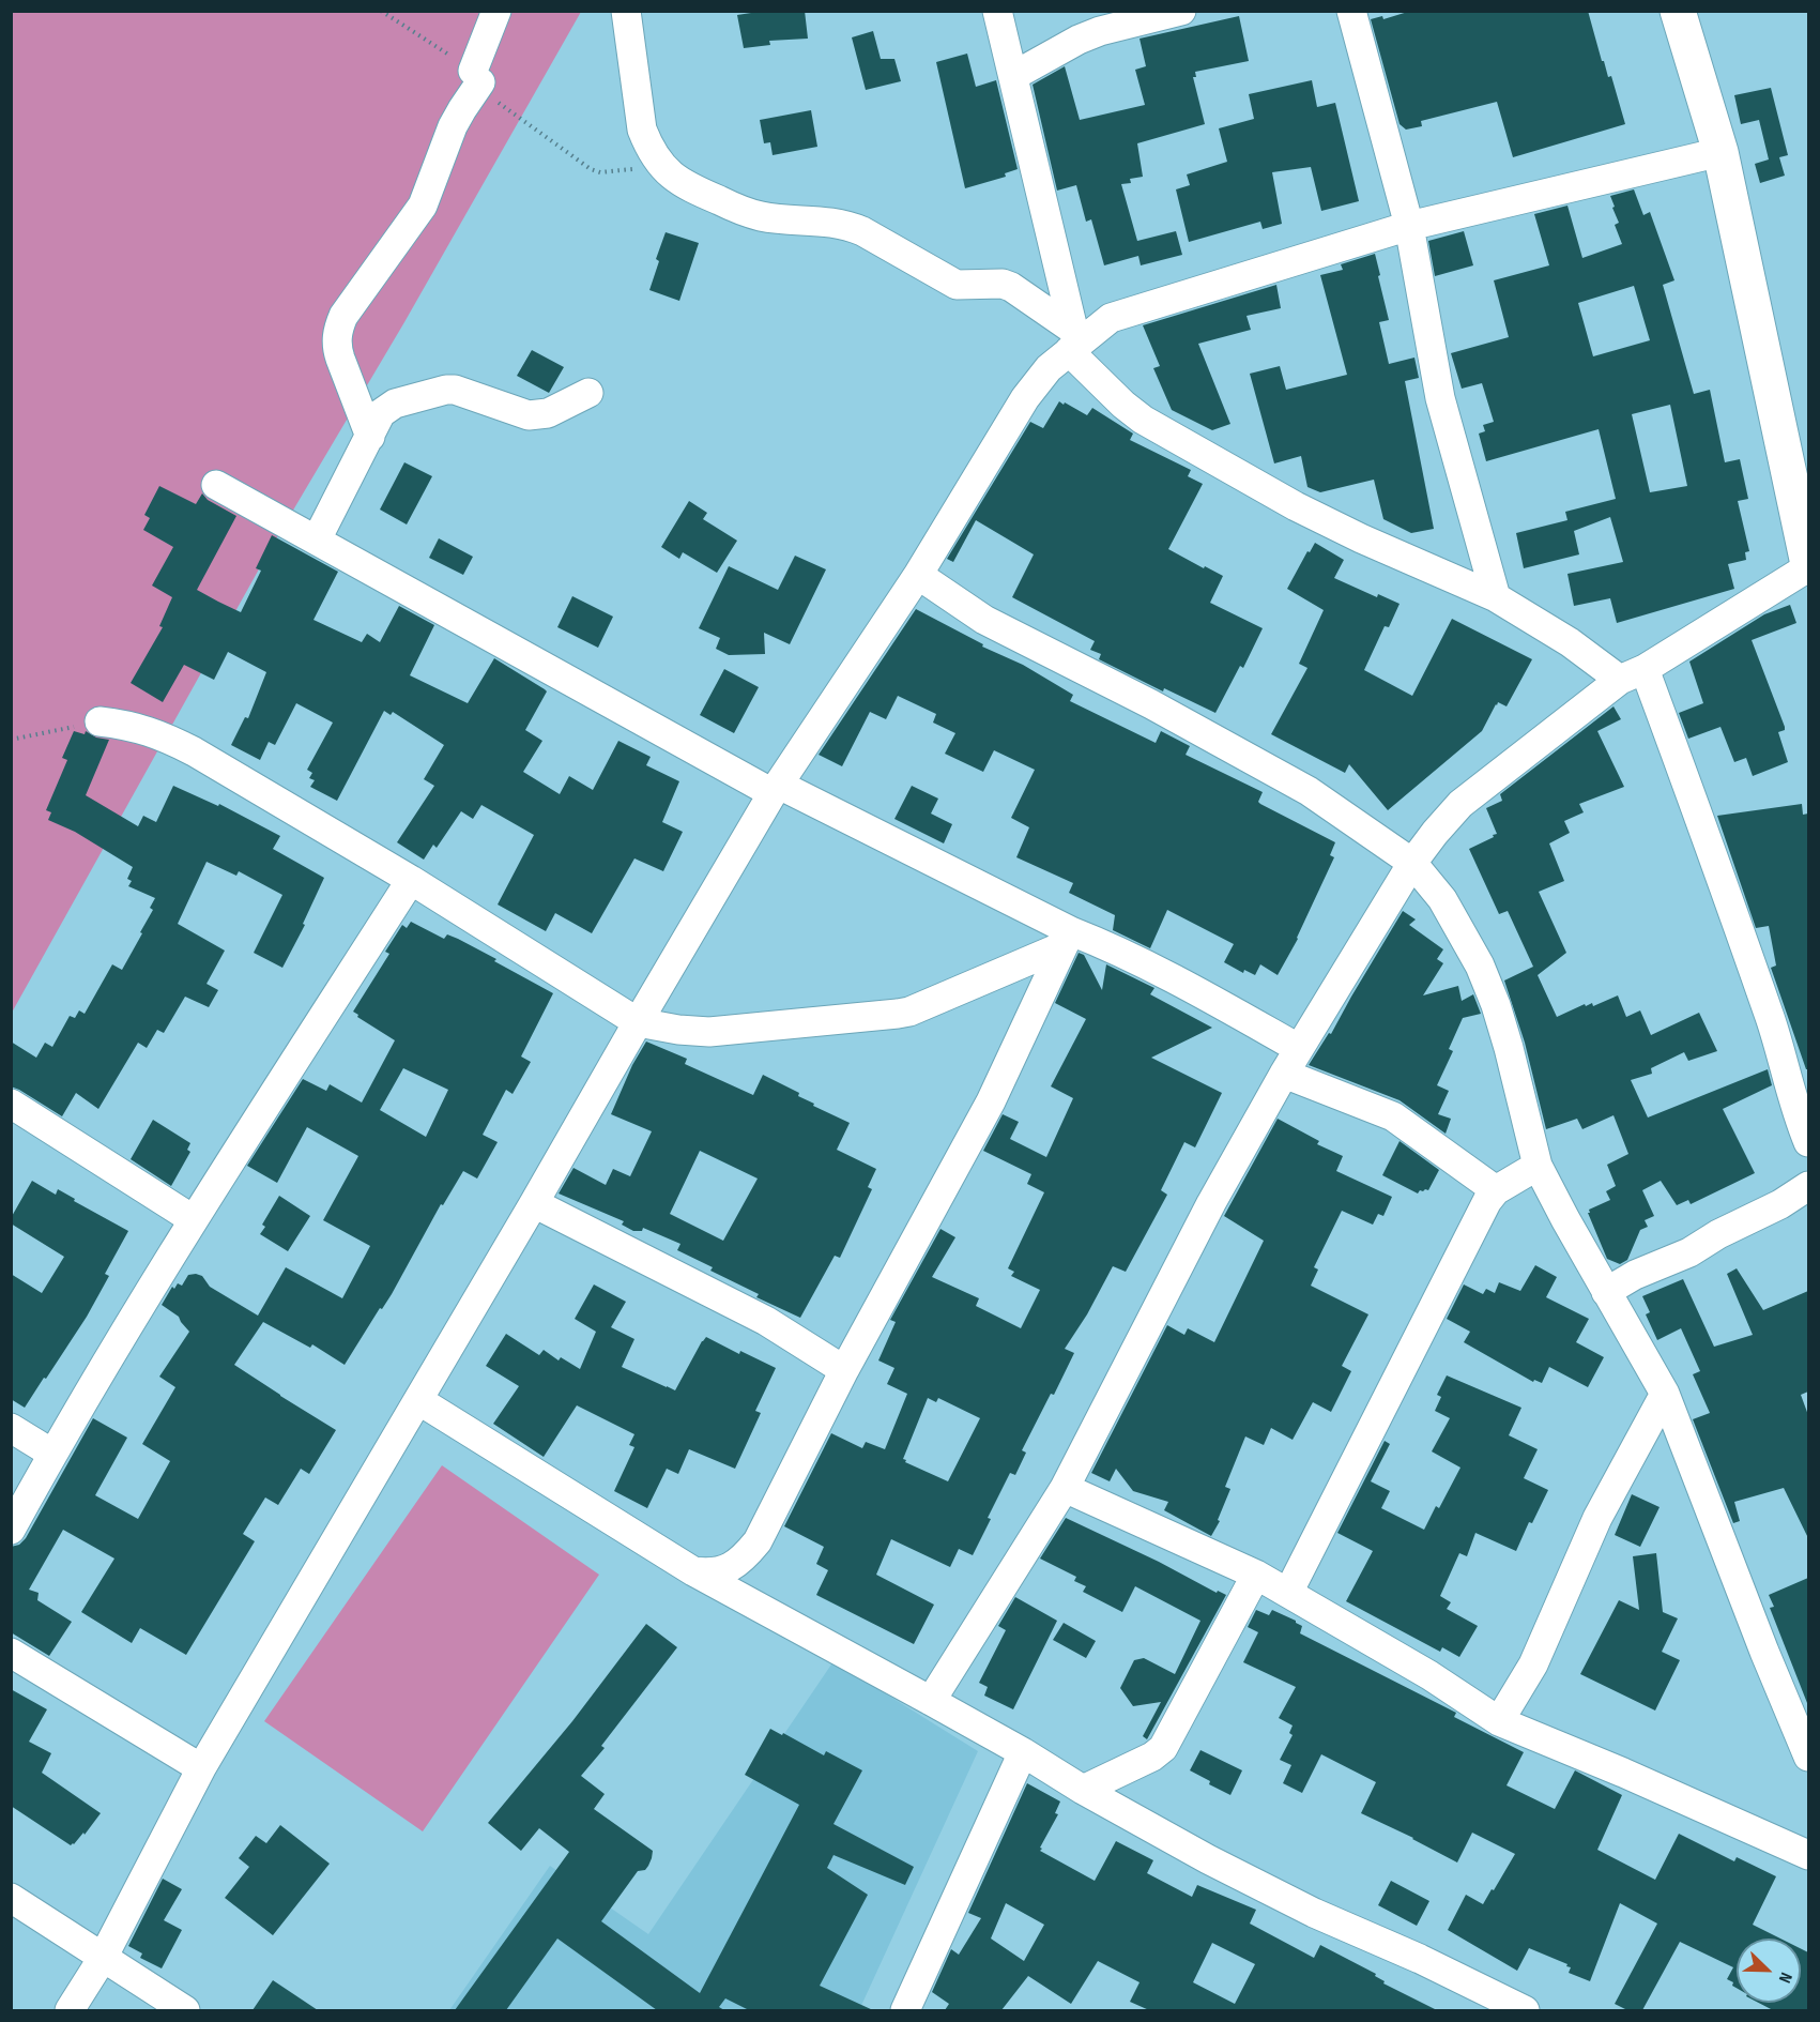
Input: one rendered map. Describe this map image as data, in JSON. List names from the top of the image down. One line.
{"north":"bottom right"}
